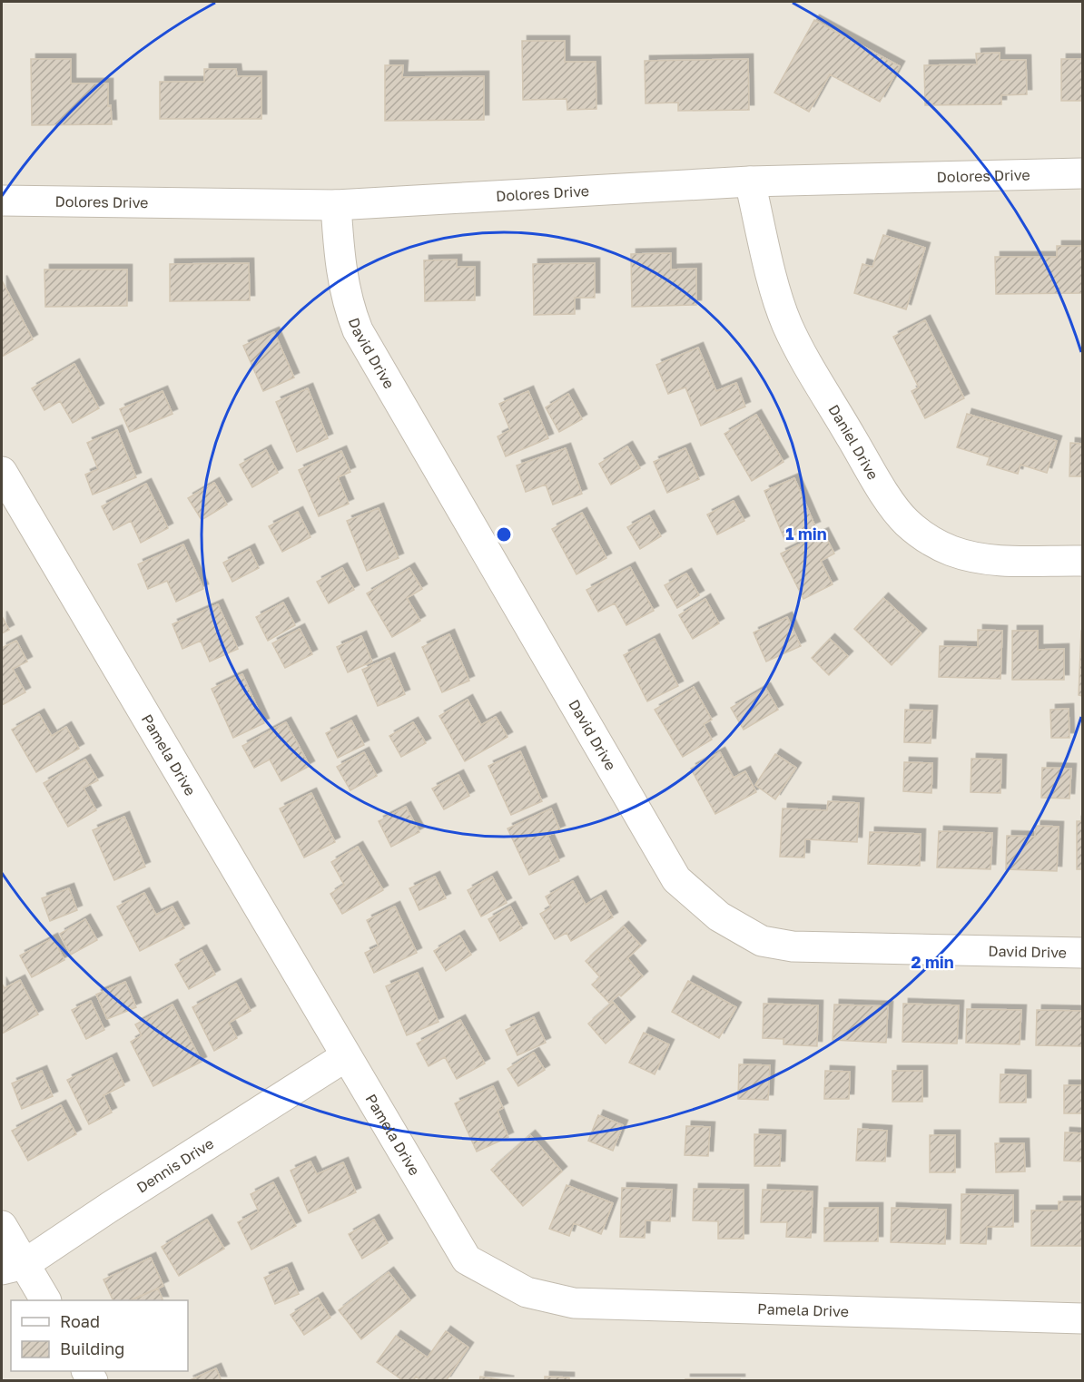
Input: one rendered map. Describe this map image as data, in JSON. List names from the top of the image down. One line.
{"streets":{"street":["Dolores Drive","David Drive","Daniel Drive","Pamela Drive","Dennis Drive"]},"crossings":[["Dolores Drive","David Drive"],["Dolores Drive","Daniel Drive"],["Pamela Drive","Dennis Drive"]],"legend":["Road","Building"],"rings":["1 min","2 min"]}
